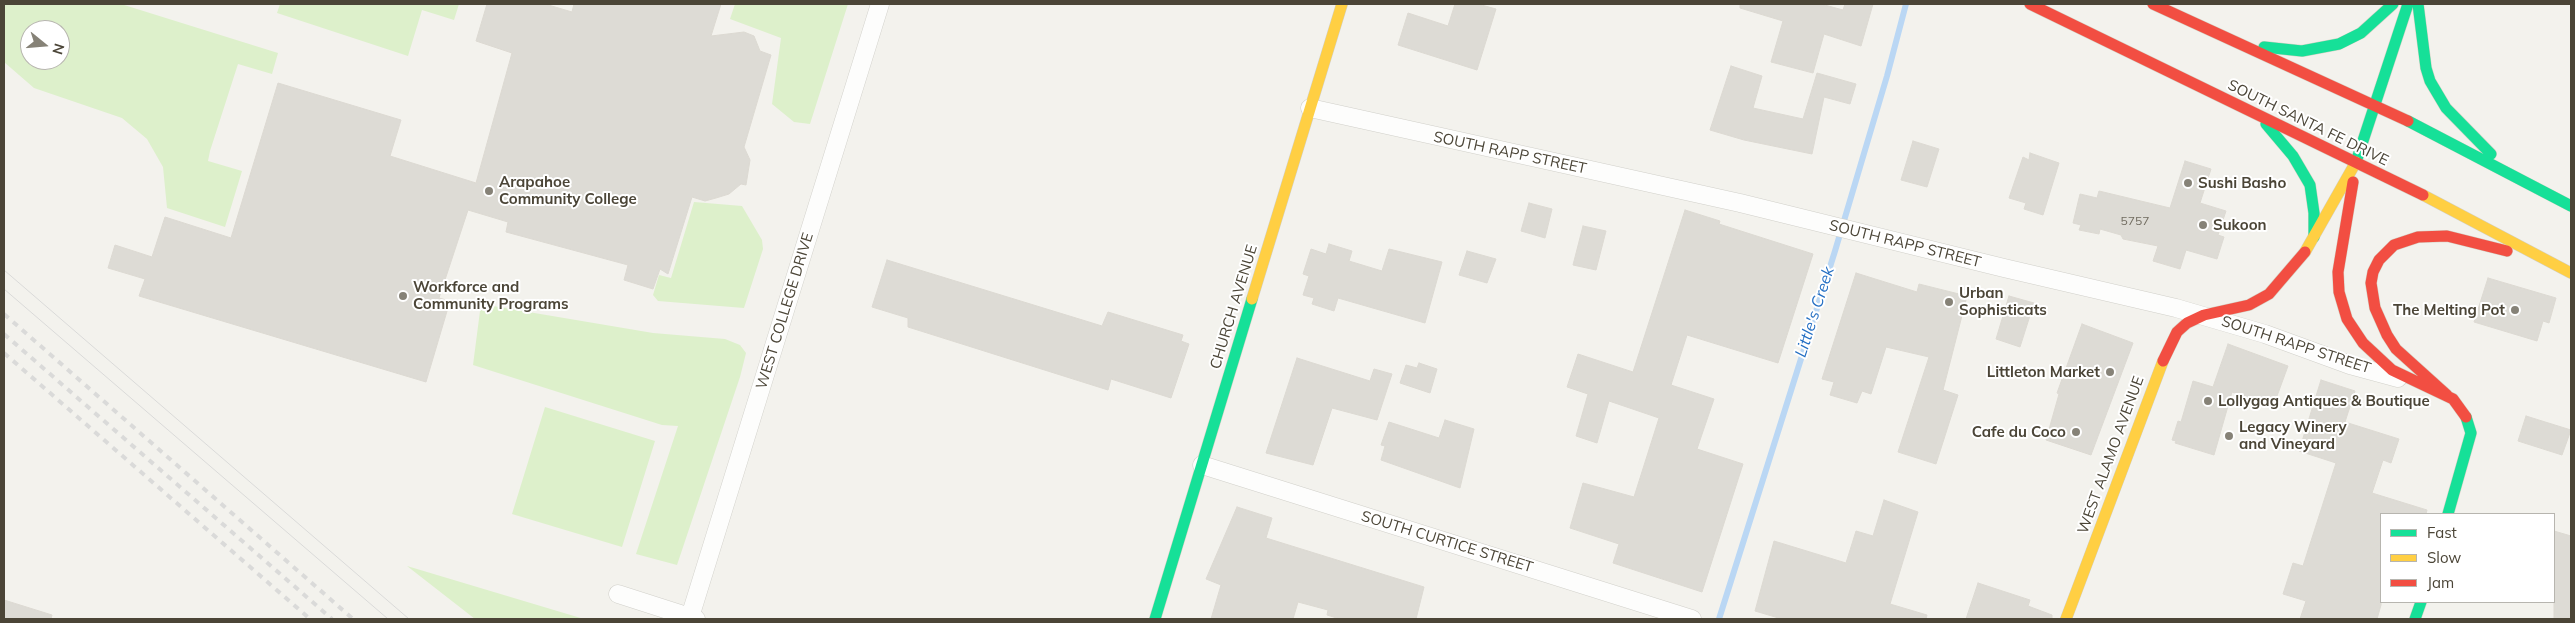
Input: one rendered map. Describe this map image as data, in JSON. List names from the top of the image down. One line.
{"streets":{"main road":["SOUTH SANTA FE DRIVE","SOUTH RAPP STREET","CHURCH AVENUE","WEST ALAMO AVENUE"],"street":["WEST COLLEGE DRIVE","SOUTH CURTICE STREET"]},"crossings":[["SOUTH SANTA FE DRIVE","WEST ALAMO AVENUE"],["SOUTH RAPP STREET","CHURCH AVENUE"],["SOUTH RAPP STREET","WEST ALAMO AVENUE"],["CHURCH AVENUE","SOUTH CURTICE STREET"]],"water":["Little's Creek"],"places":["Sushi Basho","Arapahoe Community College","Sukoon","Workforce and Community Programs","Urban Sophisticats","The Melting Pot","Littleton Market","Lollygag Antiques & Boutique","Cafe du Coco","Legacy Winery and Vineyard"],"house_numbers":["5757"],"legend":["Fast","Slow","Jam"],"north":"right"}
